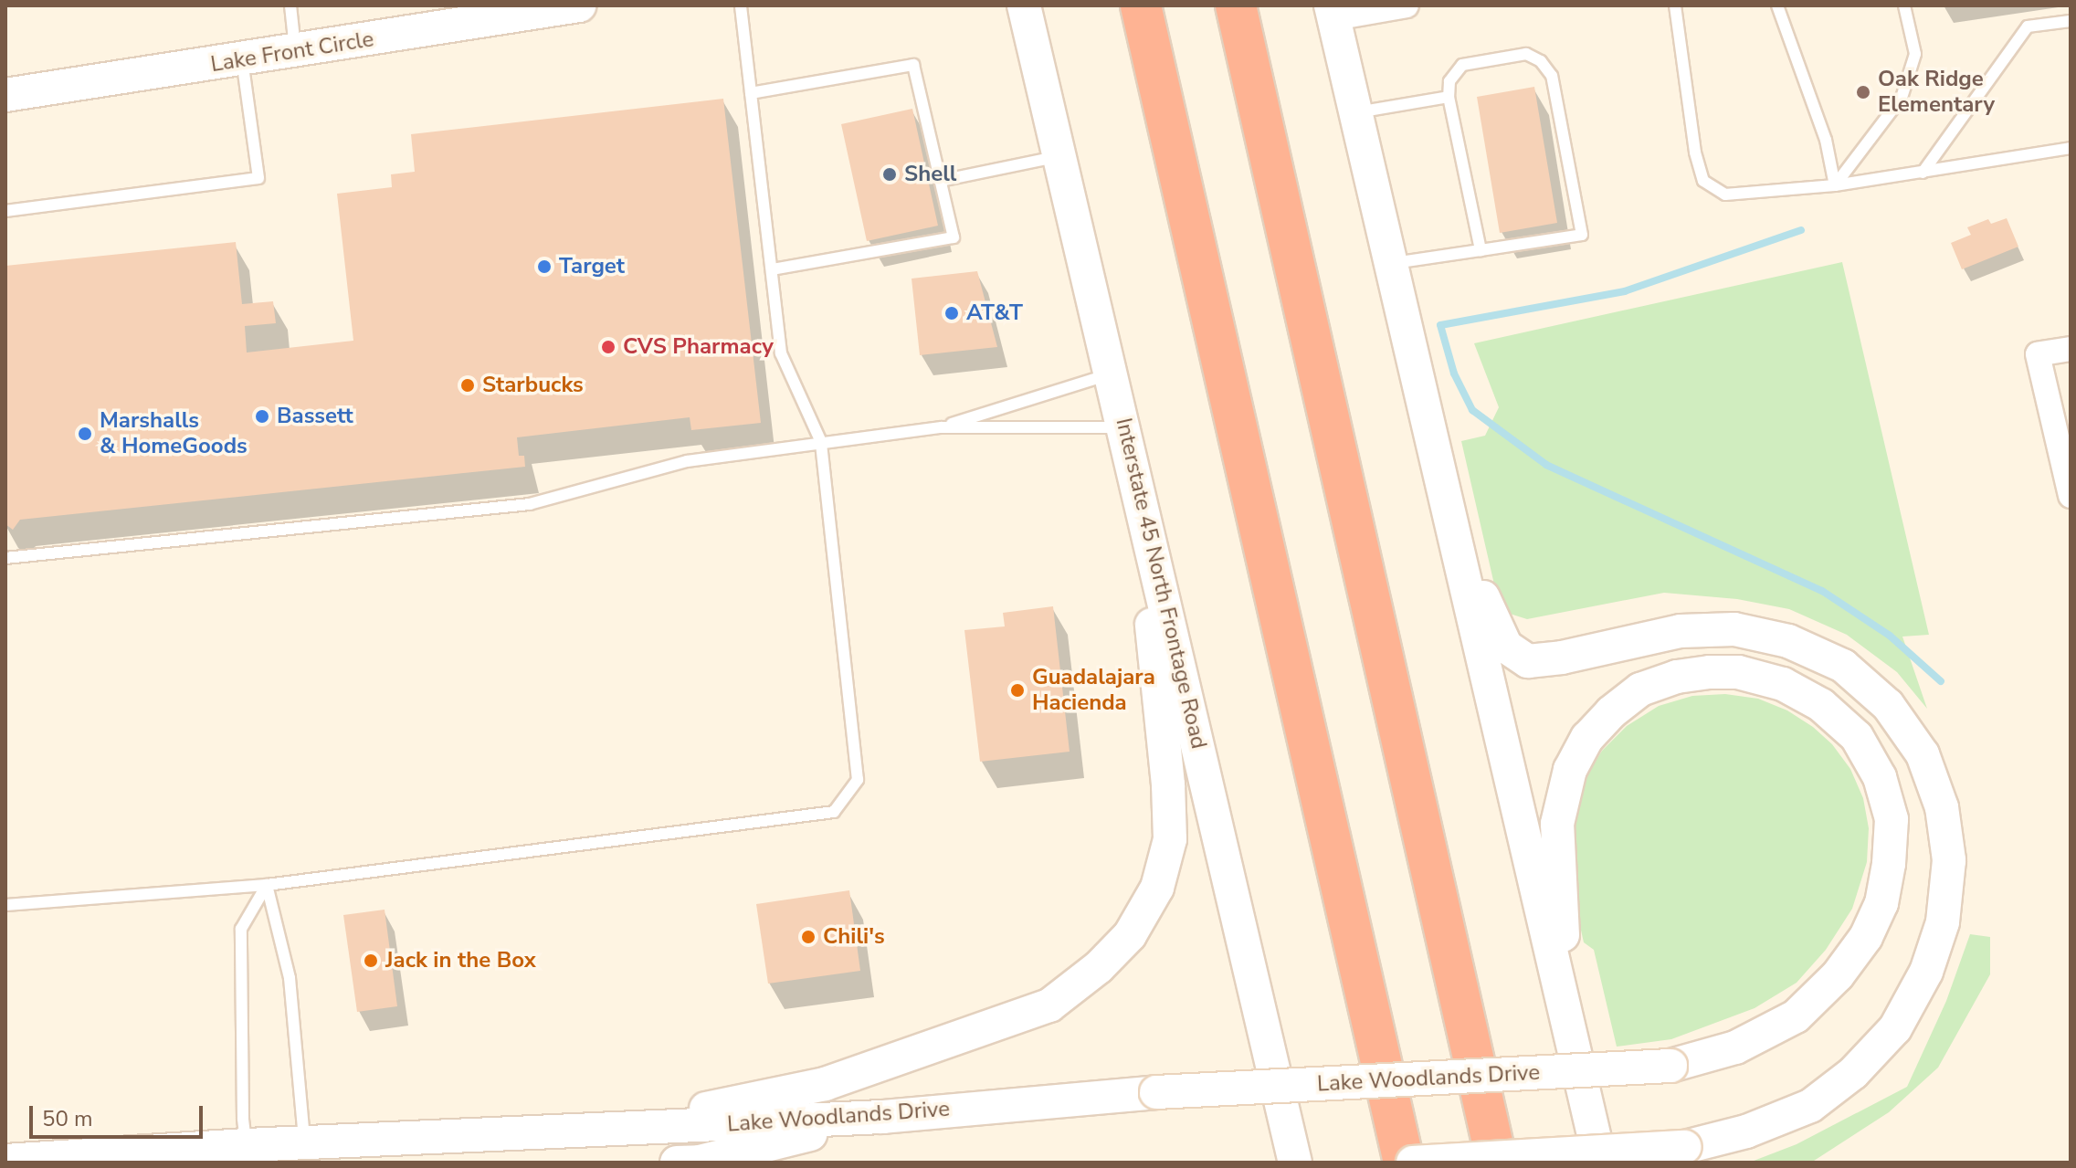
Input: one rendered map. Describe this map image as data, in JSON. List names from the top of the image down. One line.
{"streets":{"main road":["Lake Front Circle","Interstate 45 North Frontage Road","Lake Woodlands Drive"]},"places":["Oak Ridge Elementary","Shell","Target","AT&T","CVS Pharmacy","Starbucks","Bassett","Marshalls & HomeGoods","Guadalajara Hacienda","Chili's","Jack in the Box"],"scale_bar":"50 m"}
